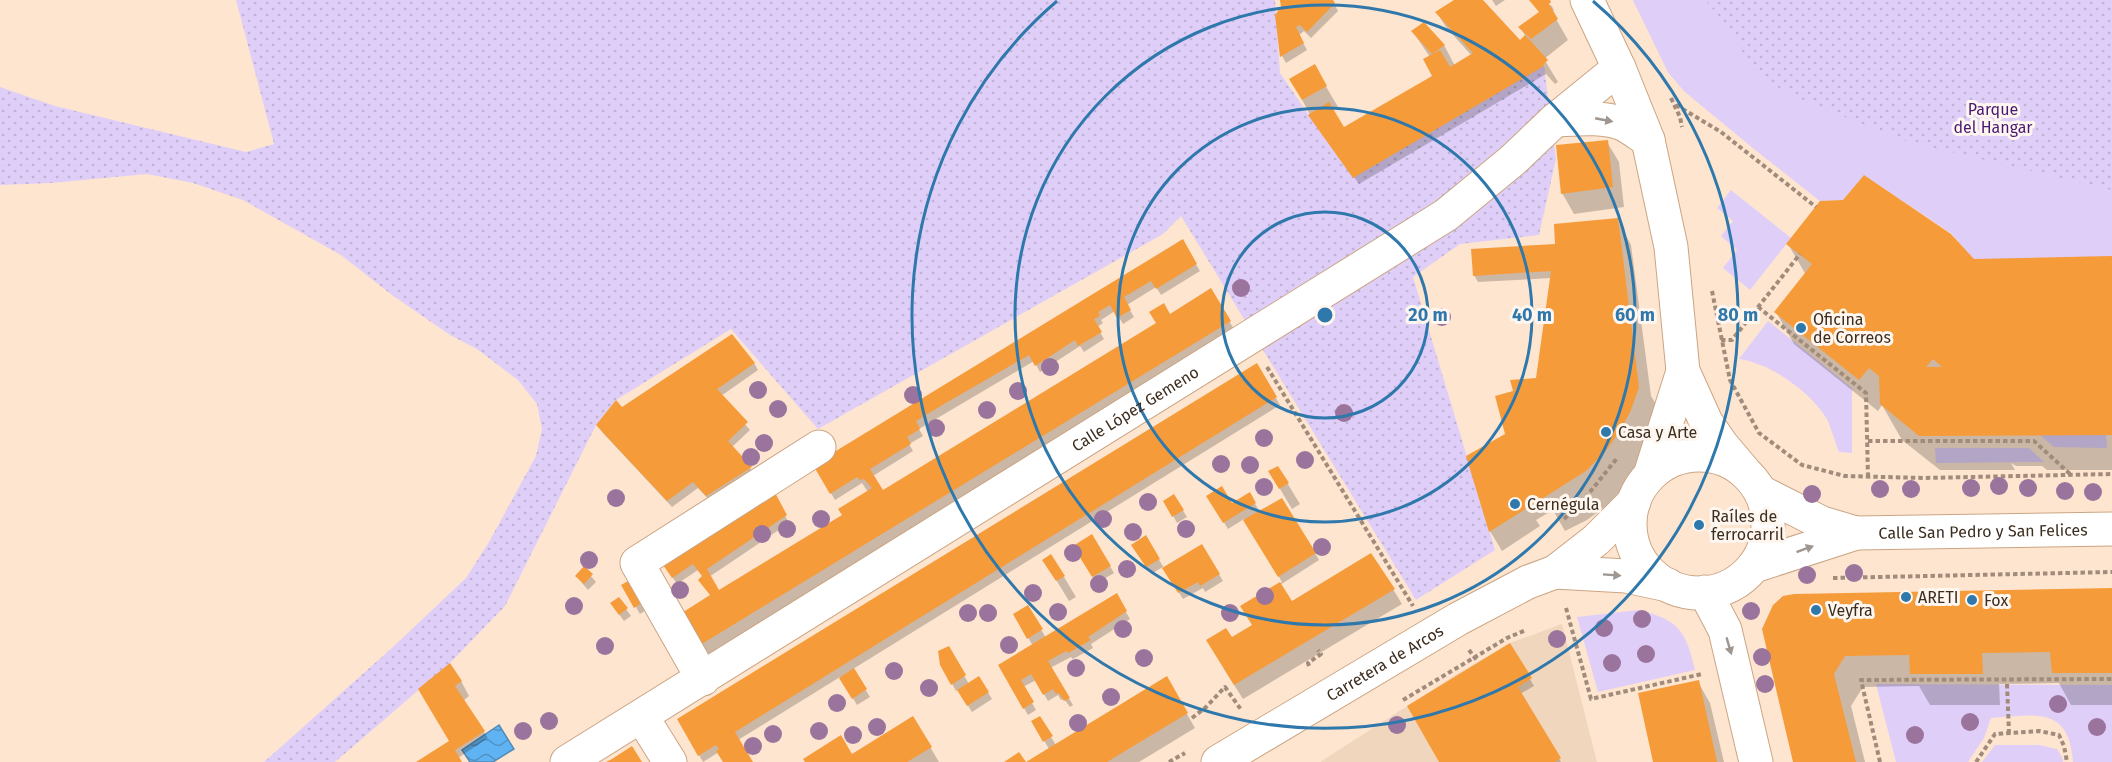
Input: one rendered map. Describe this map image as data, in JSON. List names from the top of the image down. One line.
{"streets":{"street":["Calle López Gemeno","Calle San Pedro y San Felices","Carretera de Arcos"]},"crossings":[["Calle San Pedro y San Felices","Carretera de Arcos"]],"parks":["Parque del Hangar"],"places":["Oficina de Correos","Casa y Arte","Cernégula","Raíles de ferrocarril","ARETI","Fox","Veyfra"],"rings":["20 m","40 m","60 m","80 m"]}
